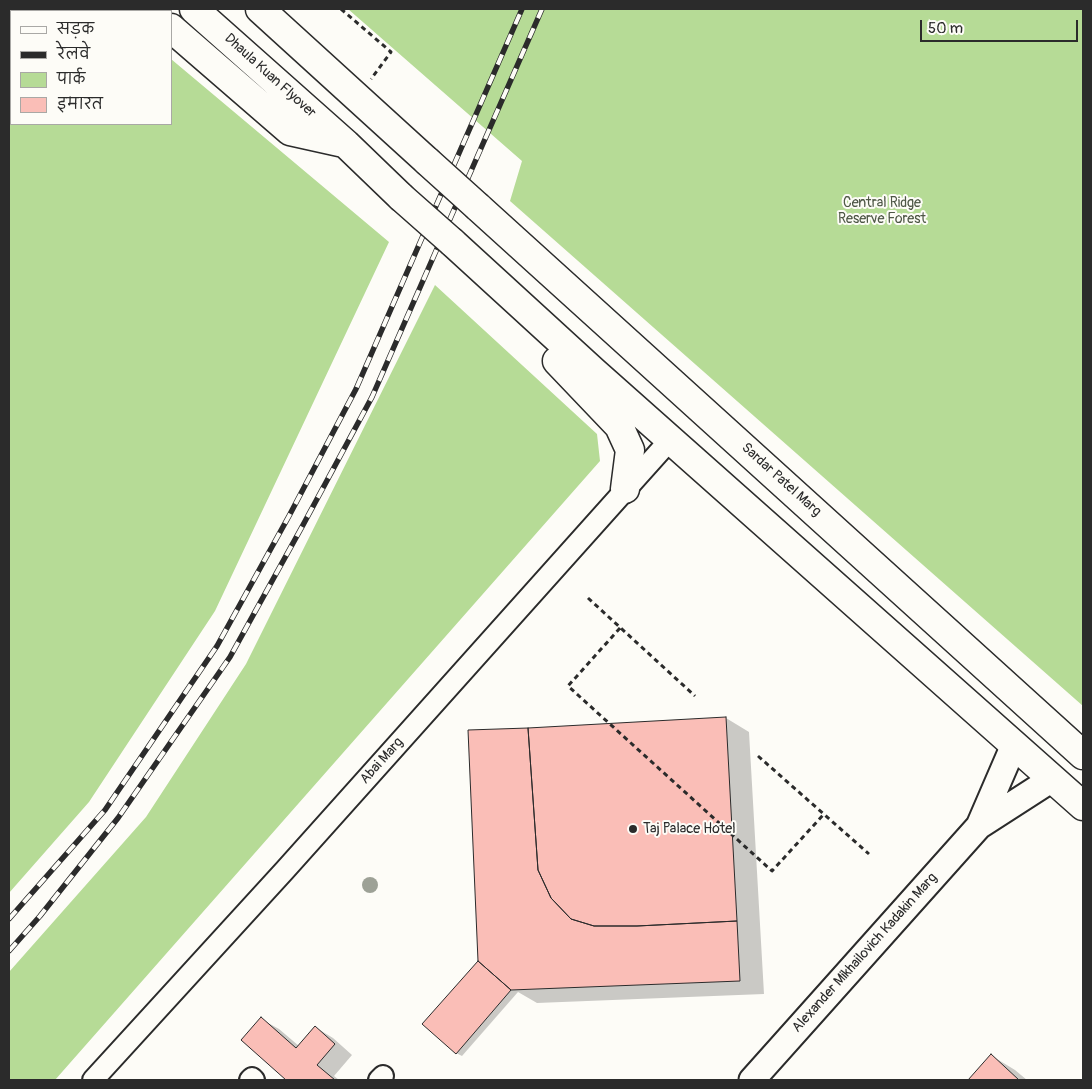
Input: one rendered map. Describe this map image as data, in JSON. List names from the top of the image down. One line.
{"streets":{"main road":["Dhaula Kuan Flyover","Sardar Patel Marg"],"street":["Abai Marg","Alexander Mikhailovich Kadakin Marg"]},"parks":["Central Ridge Reserve Forest"],"places":["Taj Palace Hotel"],"legend":["सड़क","रेलवे","पार्क","इमारत"],"scale_bar":"50 m"}
